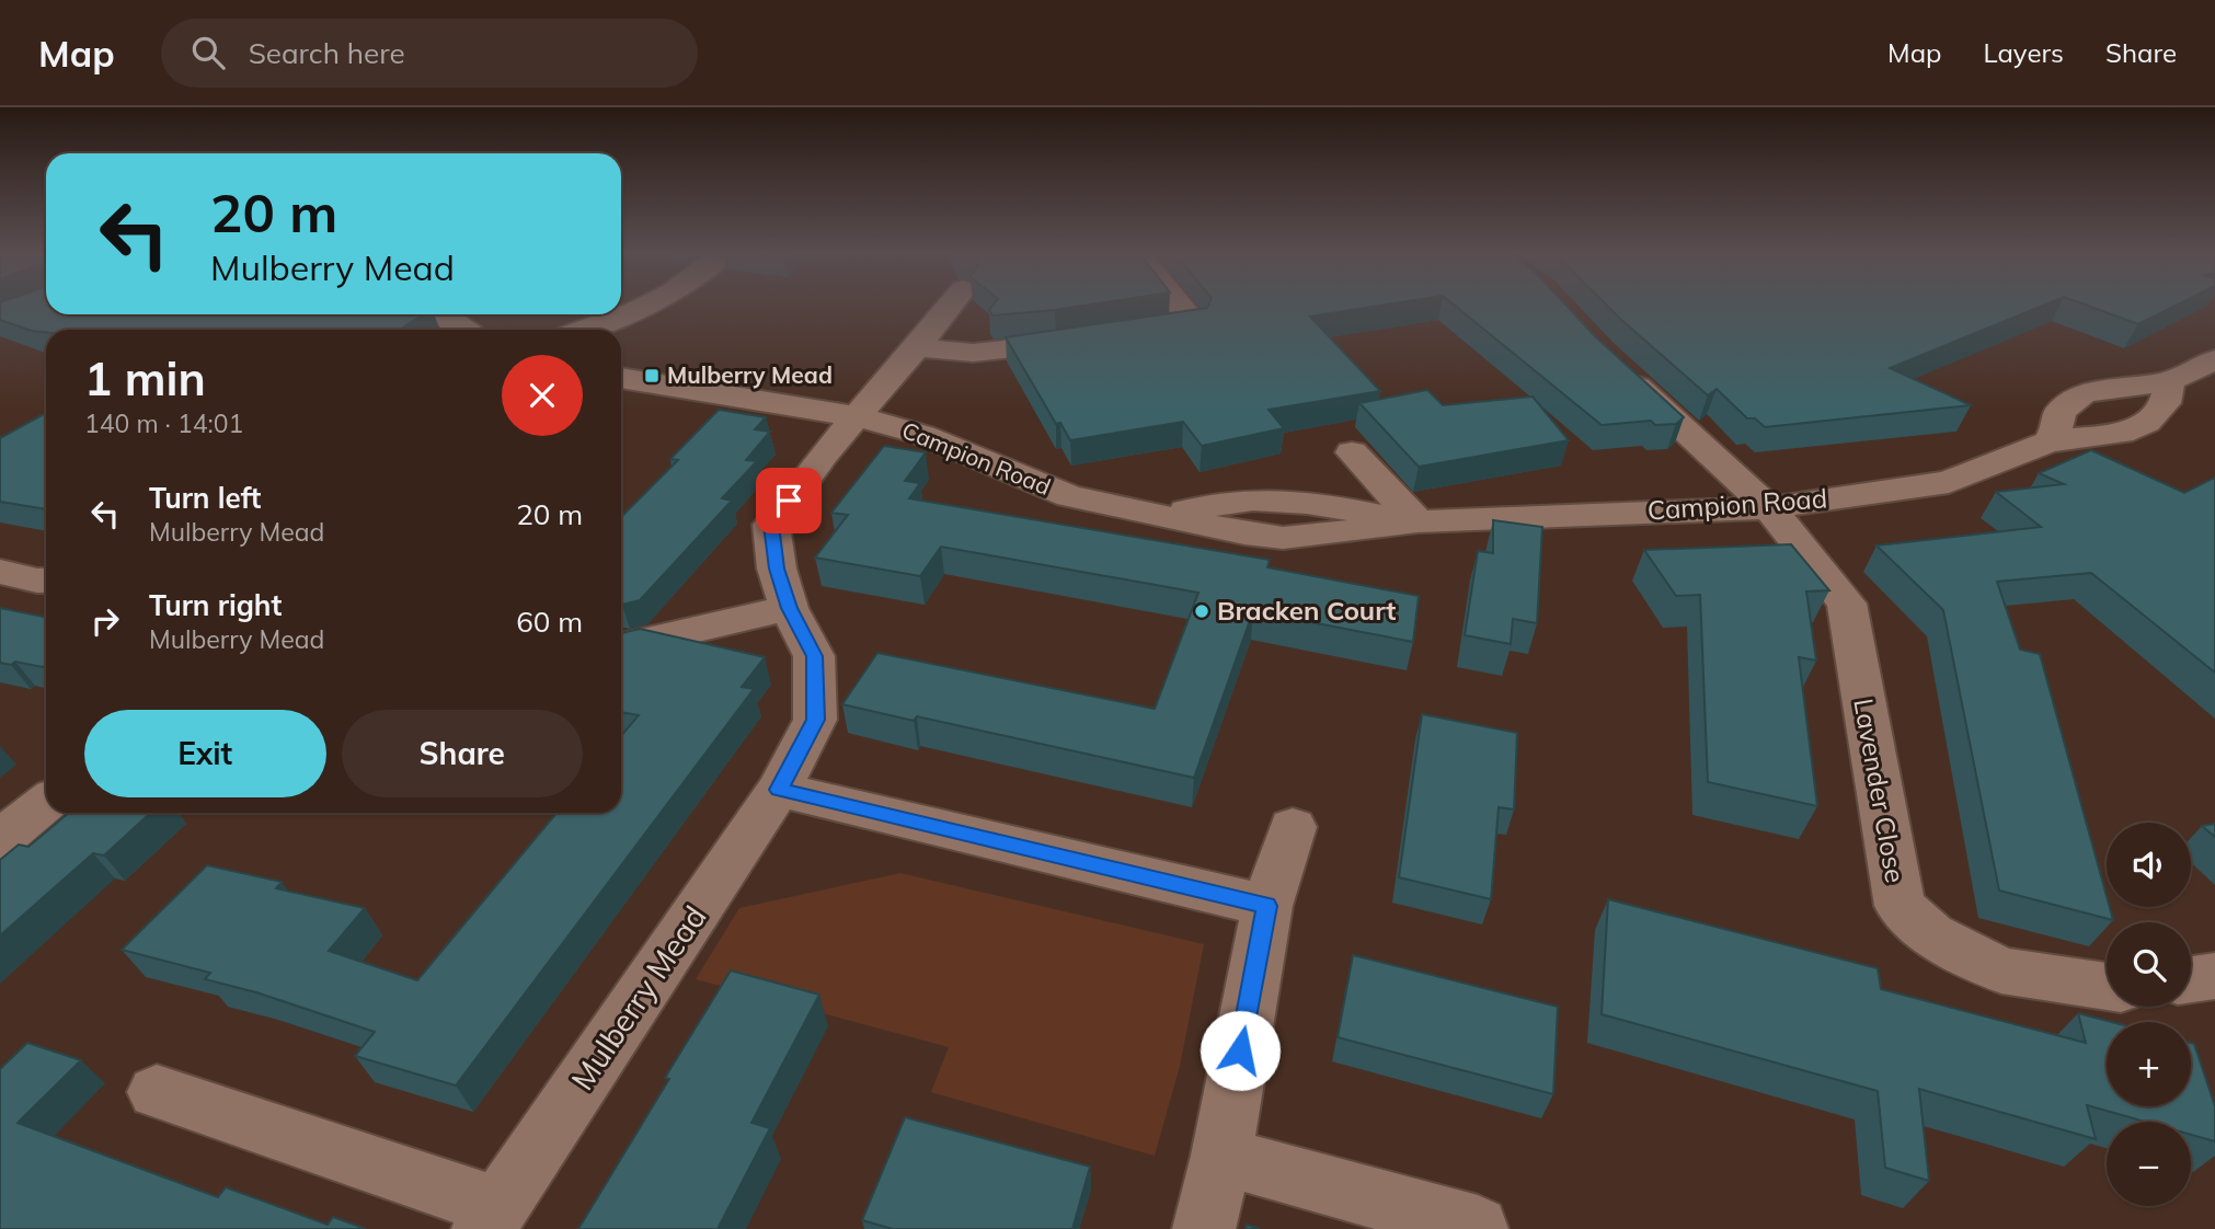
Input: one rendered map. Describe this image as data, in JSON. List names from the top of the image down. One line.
{"streets":{"street":["Campion Road","Lavender Close","Mulberry Mead"]},"crossings":[["Campion Road","Lavender Close"],["Campion Road","Mulberry Mead"]],"places":{"transit":["Mulberry Mead"],"other":["Bracken Court"]},"page":{"header":"Map","search":"Search here","nav":["Map","Layers","Share"],"turn":["20 m","Mulberry Mead"],"heading":["1 min","140 m · 14:01"],"list":[{"name":"Turn left","note":"Mulberry Mead","value":"20 m"},{"name":"Turn right","note":"Mulberry Mead","value":"60 m"}],"buttons":["Exit","Share"],"map_buttons":["+","−"]}}
